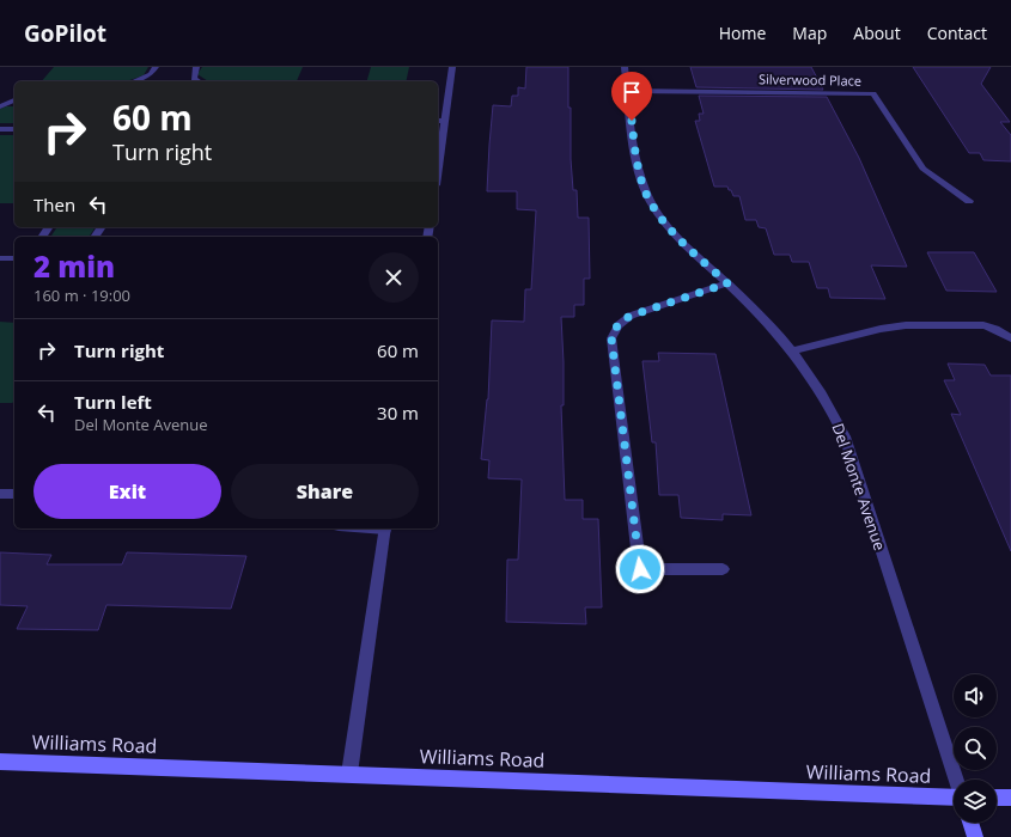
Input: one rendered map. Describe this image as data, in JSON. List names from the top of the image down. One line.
{"streets":{"main road":["Williams Road"],"street":["Silverwood Place","Del Monte Avenue"]},"crossings":[["Silverwood Place","Del Monte Avenue"]],"page":{"header":"GoPilot","nav":["Home","Map","About","Contact"],"turn":["60 m","Turn right"],"then":"Then","heading":["2 min","160 m · 19:00"],"list":[{"name":"Turn right","value":"60 m"},{"name":"Turn left","note":"Del Monte Avenue","value":"30 m"}],"buttons":["Exit","Share"]}}
